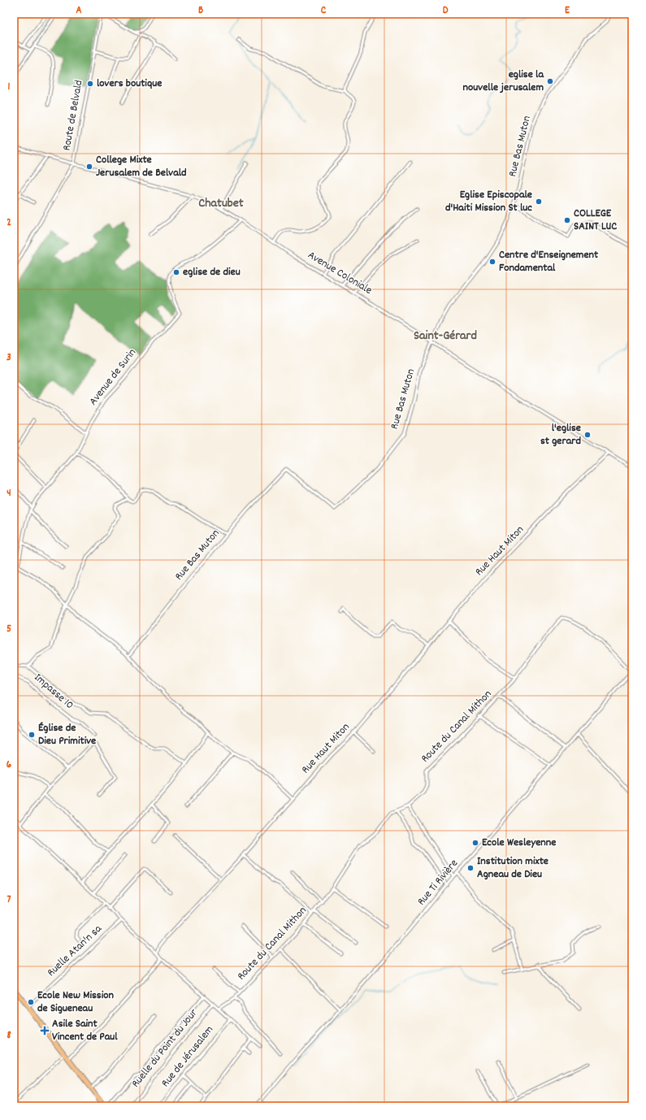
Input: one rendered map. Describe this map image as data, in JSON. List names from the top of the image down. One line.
{"streets":{"street":["Route de Belvald","Rue Bas Muton","Avenue Coloniale","Avenue de Surin","Rue Haut Miton","Impasse 10","Route du Canal Mithon","Rue Ti Rivière","Ruelle Atan'n sa","Ruelle du Point du Jour","Rue de Jérusalem"]},"crossings":[["Route de Belvald","Avenue Coloniale"],["Rue Bas Muton","Avenue Coloniale"],["Avenue Coloniale","Avenue de Surin"],["Avenue Coloniale","Rue Haut Miton"],["Route du Canal Mithon","Rue Ti Rivière"]],"districts":["Chatubet","Saint-Gérard"],"places":{"other":["eglise la nouvelle jerusalem","lovers boutique","College Mixte Jerusalem de Belvald","Eglise Episcopale d'Haiti Mission St luc","COLLEGE SAINT LUC","Centre d'Enseignement Fondamental","eglise de dieu","l'eglise st gerard","Église de Dieu Primitive","Ecole Wesleyenne","Institution mixte Agneau de Dieu","Ecole New Mission de Sigueneau"],"health":["Asile Saint Vincent de Paul"]},"grid":{"columns":["A","B","C","D","E"],"rows":["1","2","3","4","5","6","7","8"]}}
